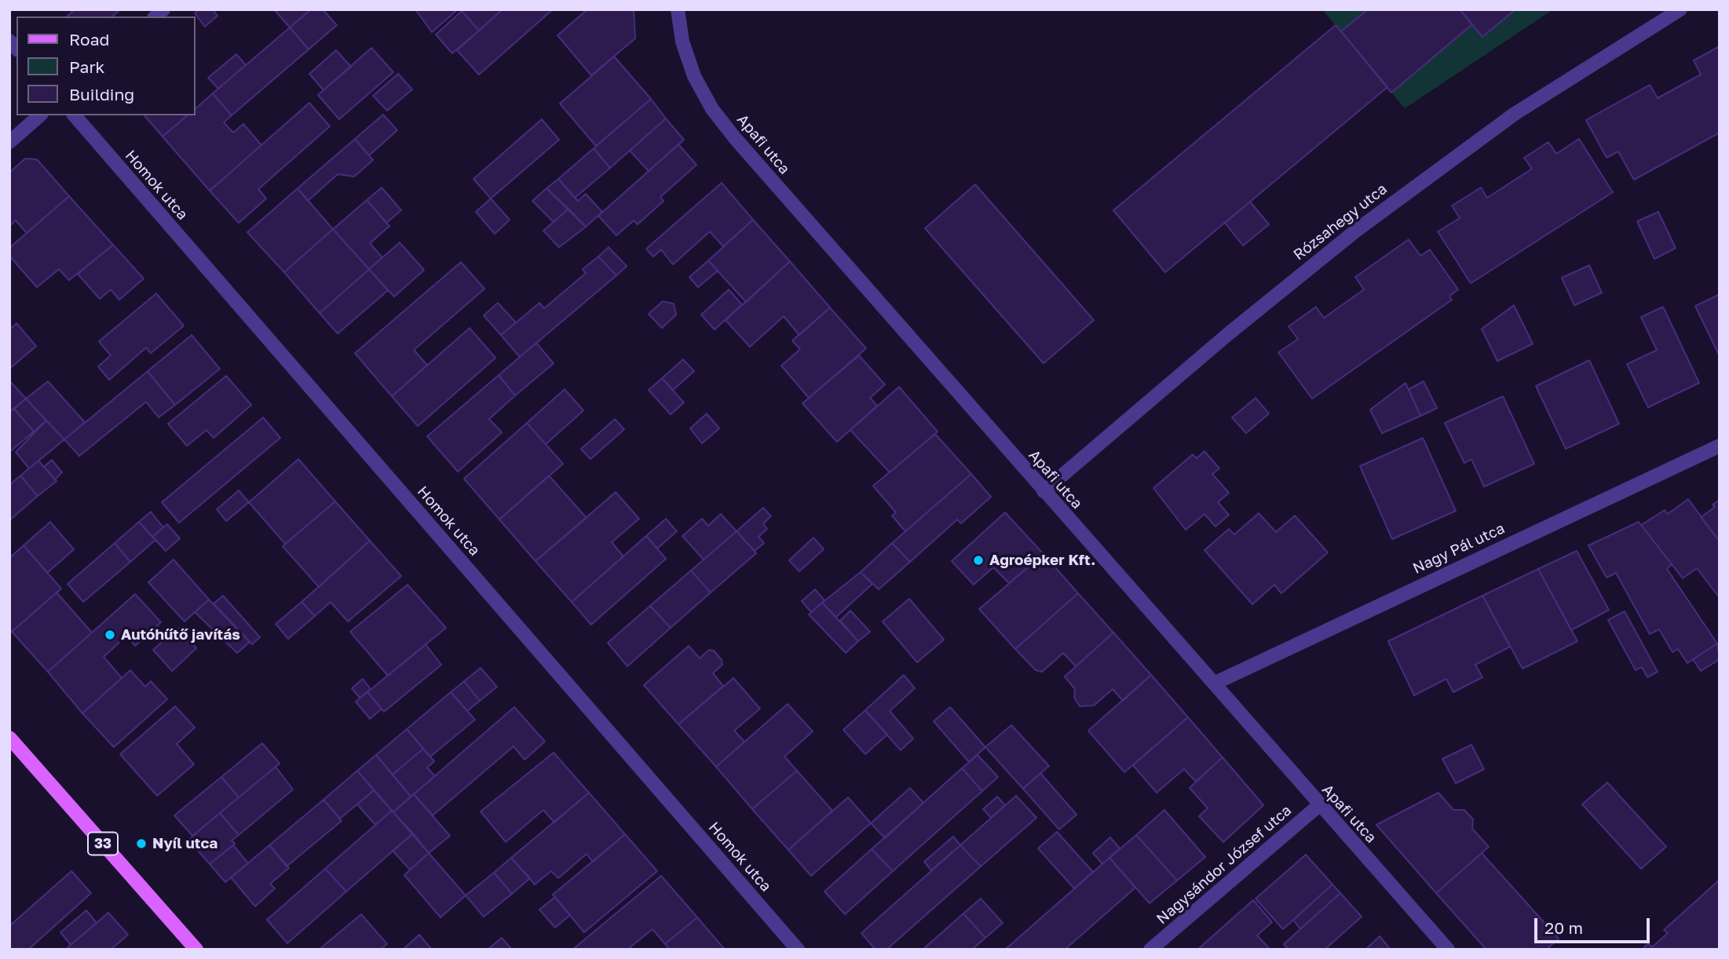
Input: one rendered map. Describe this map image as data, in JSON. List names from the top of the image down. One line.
{"streets":{"main road":["33"],"street":["Apafi utca","Homok utca","Rózsahegy utca","Nagy Pál utca","Nagysándor József utca"]},"crossings":[["Apafi utca","Rózsahegy utca"],["Apafi utca","Nagy Pál utca"],["Apafi utca","Nagysándor József utca"]],"places":["Agroépker Kft.","Autóhűtő javítás","Nyíl utca"],"legend":["Road","Park","Building"],"scale_bar":"20 m"}
